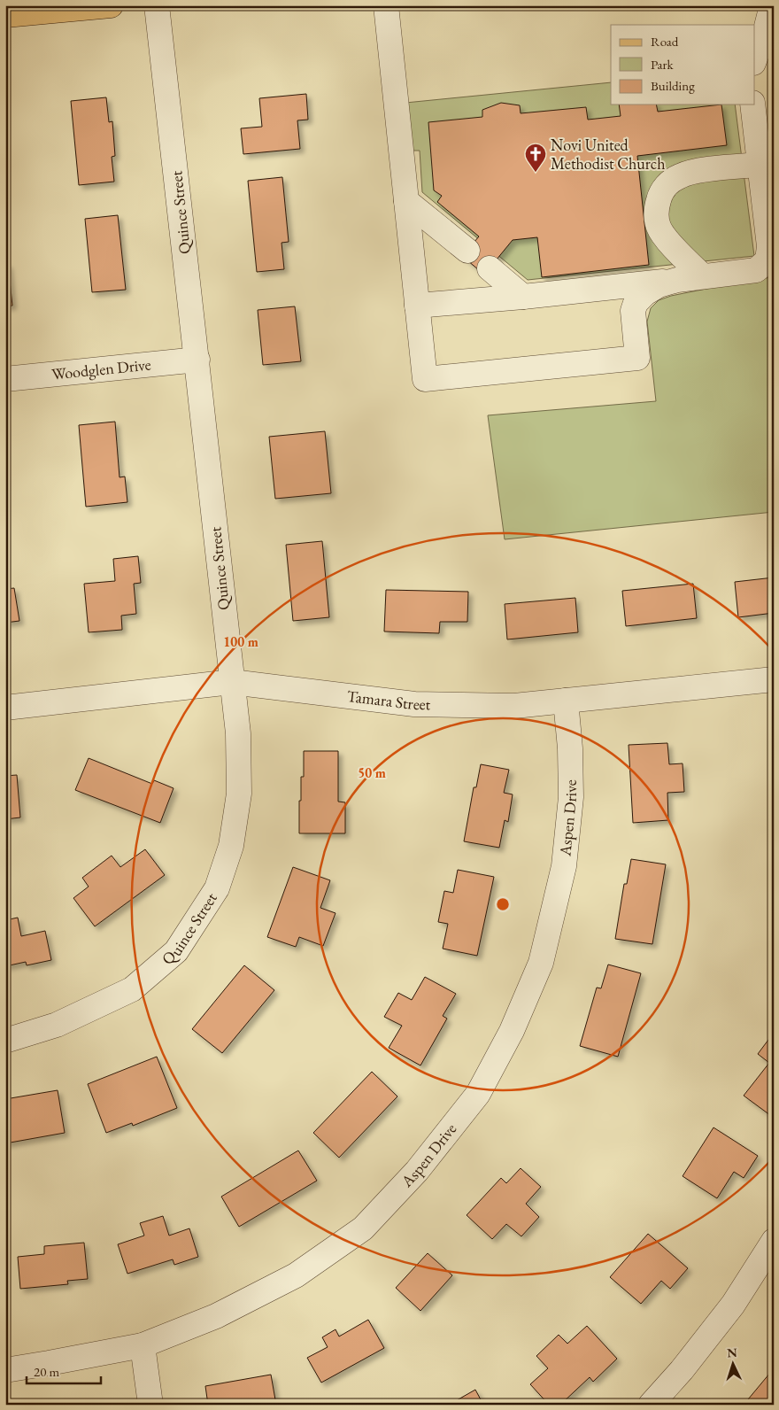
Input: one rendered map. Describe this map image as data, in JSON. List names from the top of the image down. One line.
{"streets":{"street":["Quince Street","Woodglen Drive","Tamara Street","Aspen Drive"]},"crossings":[["Quince Street","Woodglen Drive"],["Quince Street","Tamara Street"],["Tamara Street","Aspen Drive"]],"places":{"church":["Novi United Methodist Church"]},"legend":["Road","Park","Building"],"scale_bar":"20 m","north":"top","rings":["100 m","50 m"]}
